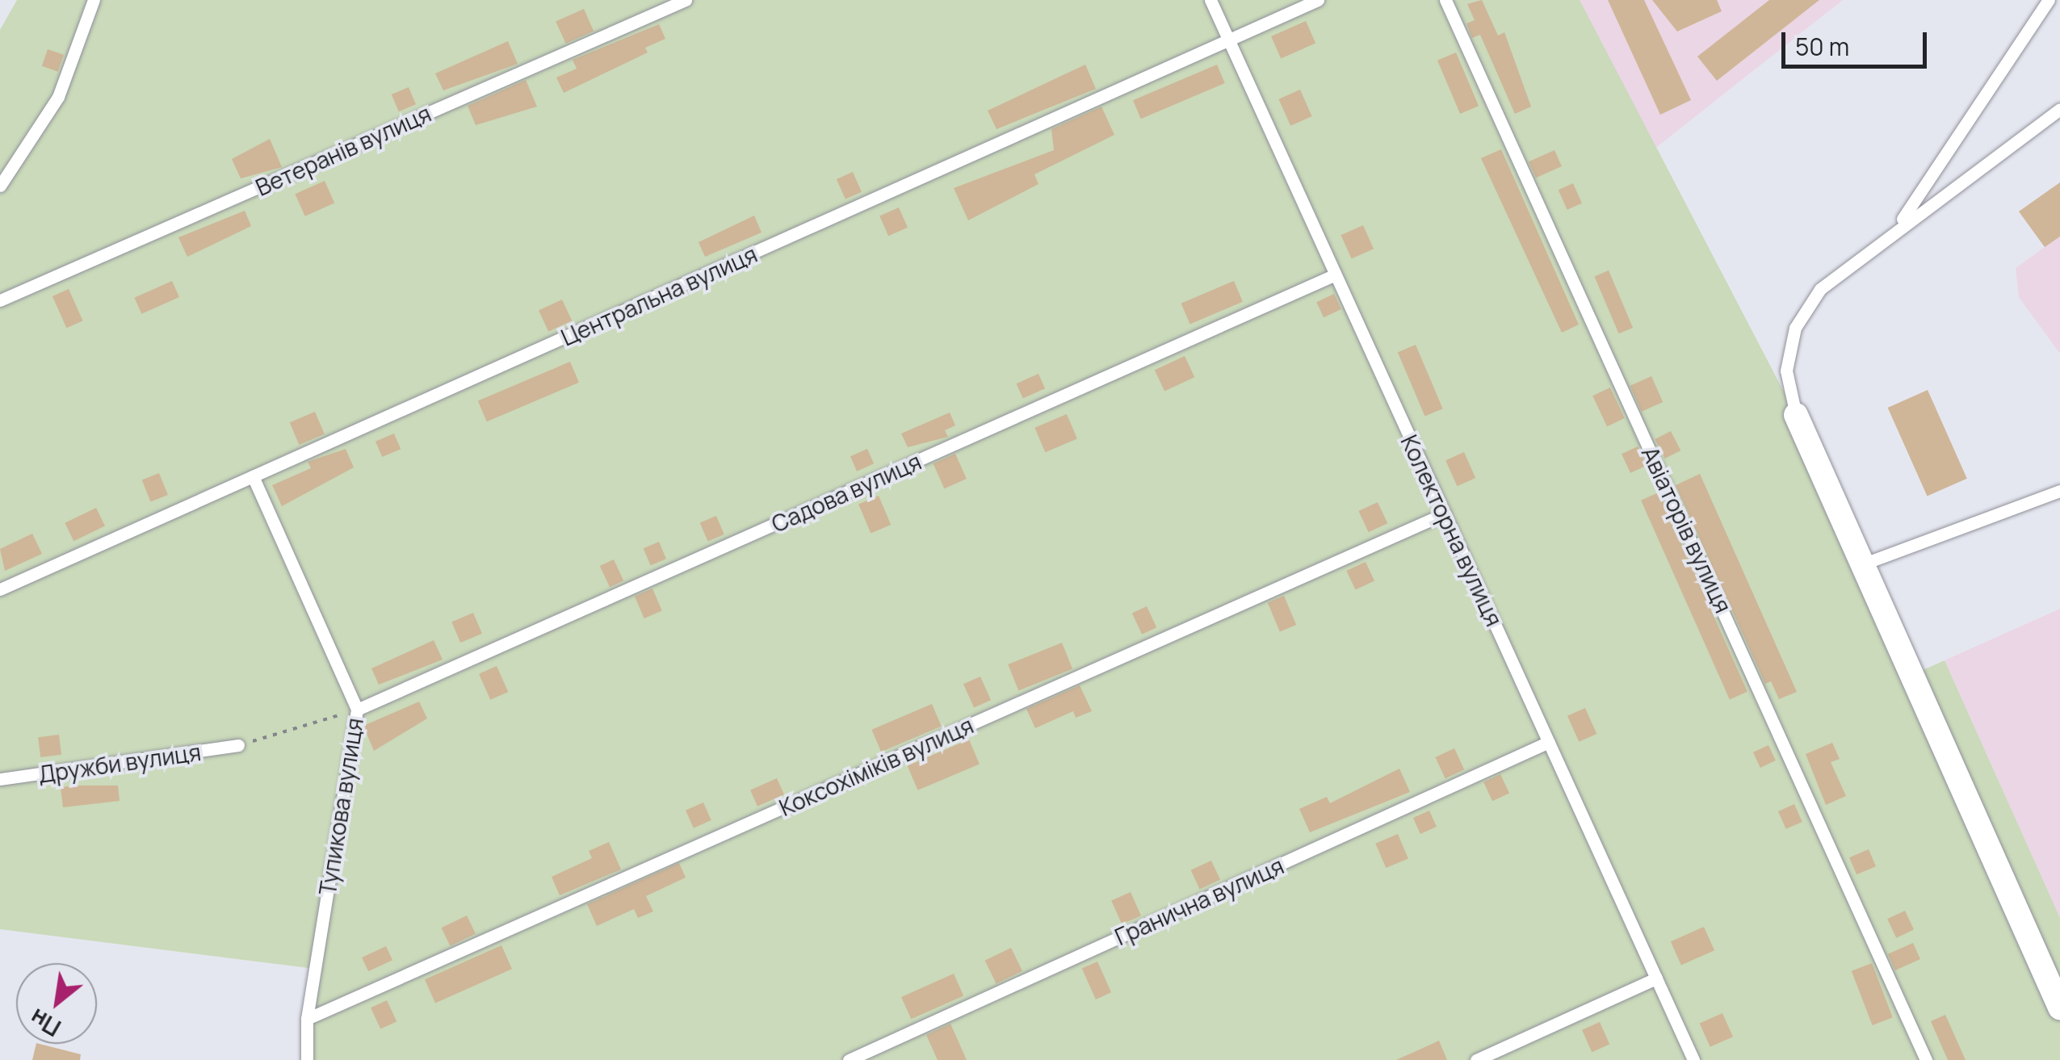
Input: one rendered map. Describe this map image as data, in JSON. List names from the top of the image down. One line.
{"streets":{"lane":["Ветеранів вулиця","Центральна вулиця","Садова вулиця","Авіаторів вулиця","Колекторна вулиця","Дружби вулиця","Коксохіміків вулиця","Тупикова вулиця","Гранична вулиця"]},"crossings":[["Центральна вулиця","Колекторна вулиця"],["Центральна вулиця","Тупикова вулиця"],["Садова вулиця","Колекторна вулиця"],["Садова вулиця","Тупикова вулиця"],["Колекторна вулиця","Коксохіміків вулиця"],["Колекторна вулиця","Гранична вулиця"],["Коксохіміків вулиця","Тупикова вулиця"]],"scale_bar":"50 m","north":"bottom left"}
